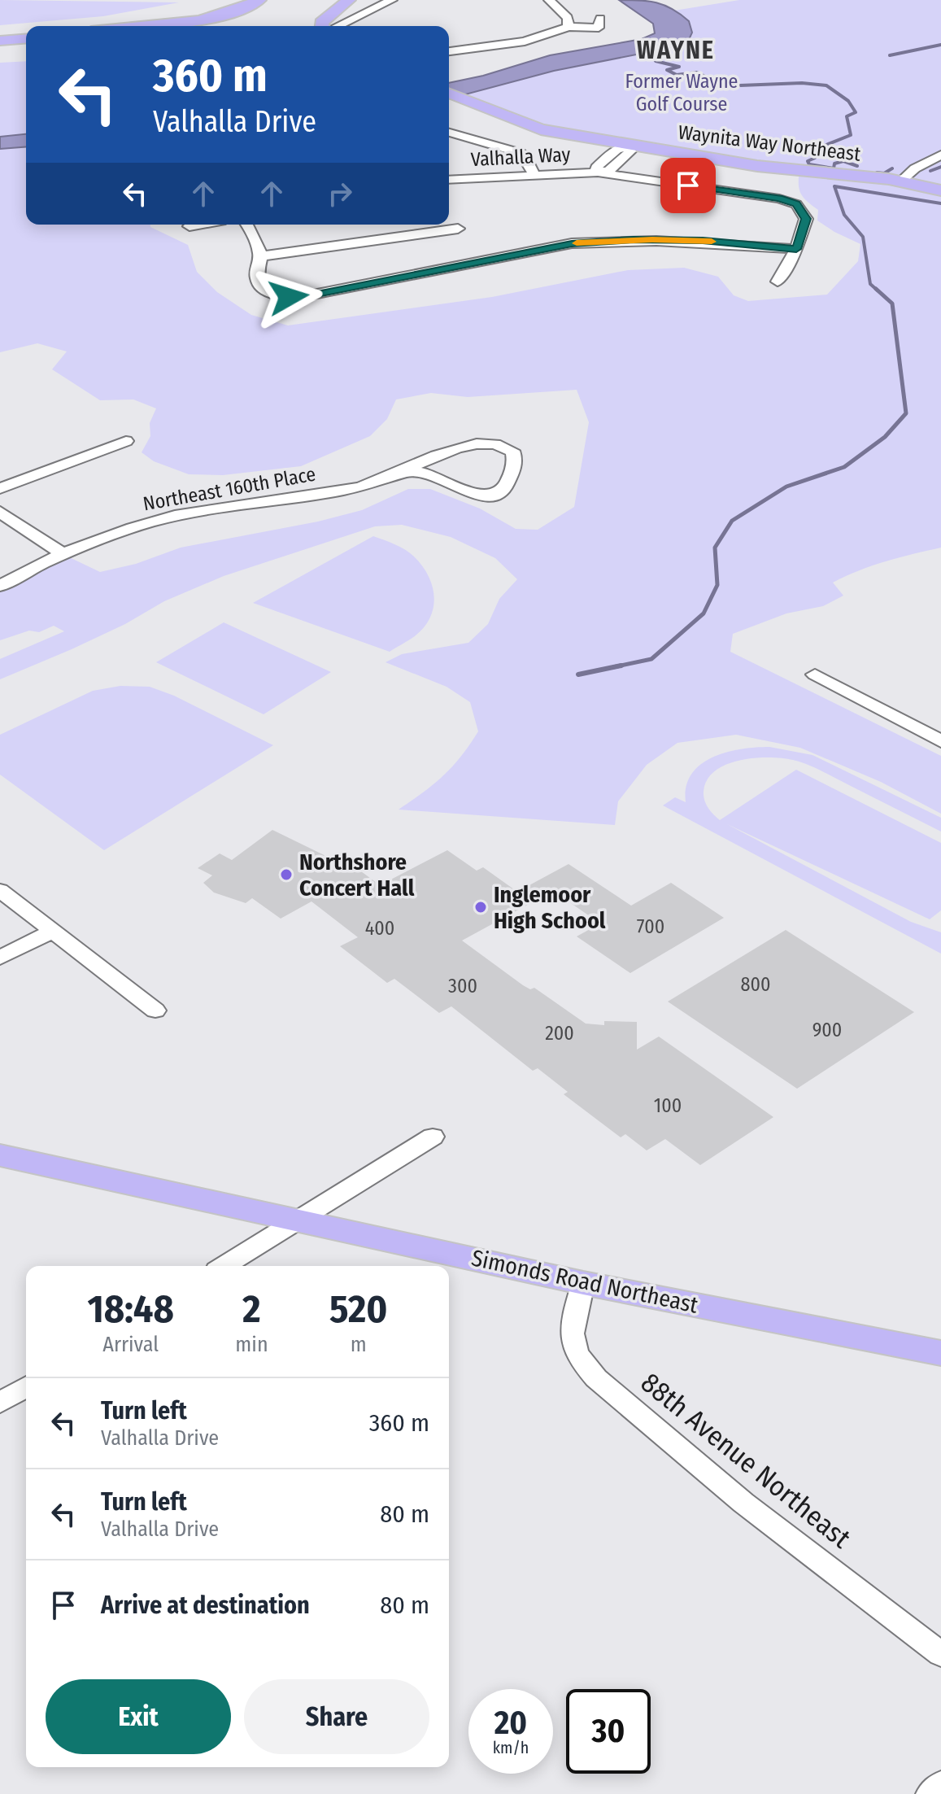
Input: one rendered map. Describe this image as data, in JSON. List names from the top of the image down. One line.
{"streets":{"main road":["Waynita Way Northeast","Simonds Road Northeast"],"street":["Valhalla Way","Northeast 160th Place","88th Avenue Northeast"]},"crossings":[["Simonds Road Northeast","88th Avenue Northeast"]],"districts":["WAYNE"],"parks":["Former Wayne Golf Course"],"places":["Northshore Concert Hall","Inglemoor High School"],"house_numbers":["700","400","800","300","900","200","100"],"page":{"turn":["360 m","Valhalla Drive"],"eta":["18:48","Arrival","2","min","520","m"],"list":[{"name":"Turn left","note":"Valhalla Drive","value":"360 m"},{"name":"Turn left","note":"Valhalla Drive","value":"80 m"},{"name":"Arrive at destination","value":"80 m"}],"buttons":["Exit","Share"],"speed":"20 km/h","limit":"30"}}
